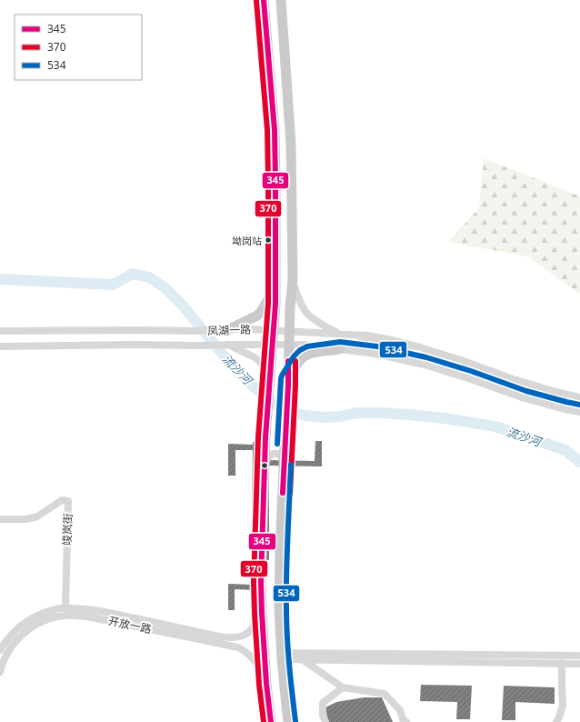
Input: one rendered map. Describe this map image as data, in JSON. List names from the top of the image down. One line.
{"streets":{"street":["凤湖一路","竣岚街","开放一路"]},"crossings":[["竣岚街","开放一路"]],"water":["流沙河"],"places":["坳岗站"],"lines":["transit line 345","transit line 370","transit line 534"],"legend":["345","370","534"]}
